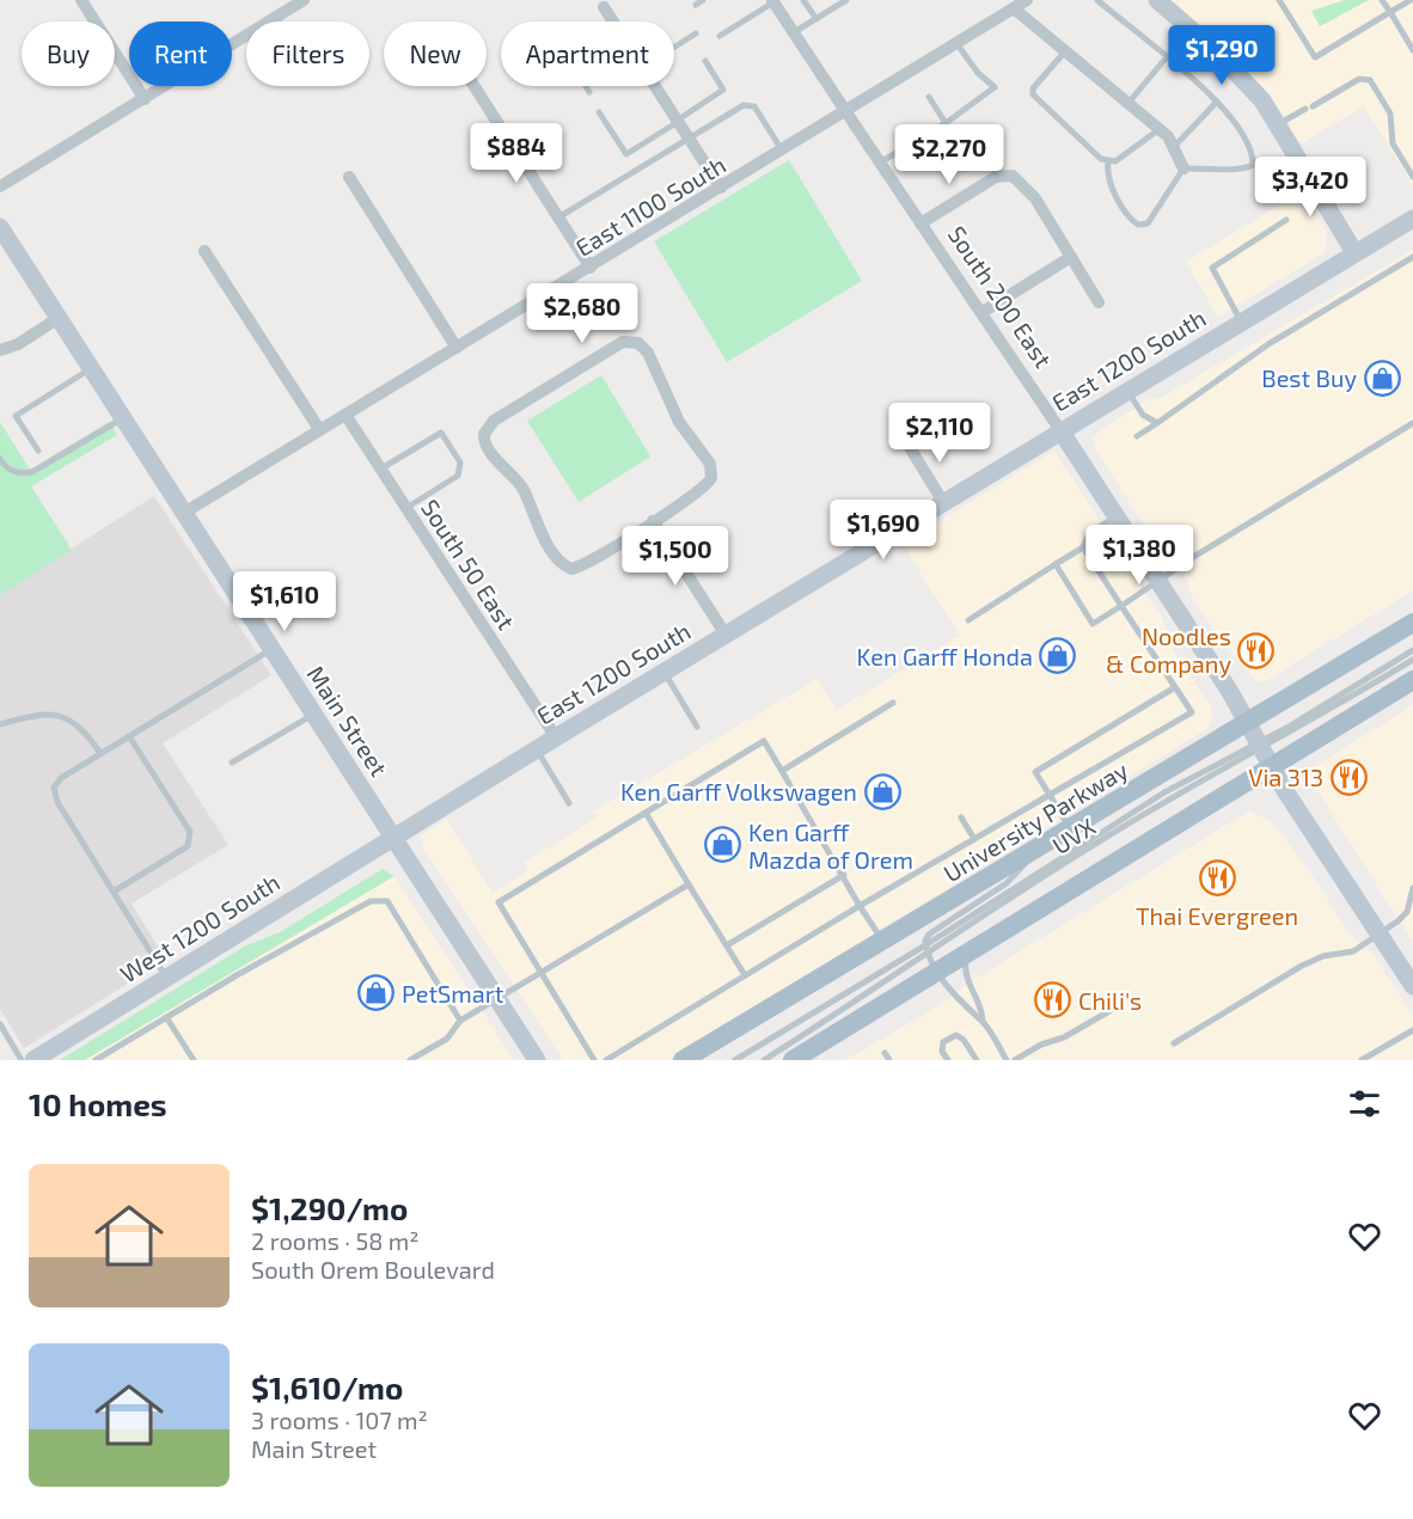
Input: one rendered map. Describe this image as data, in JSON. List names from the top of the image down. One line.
{"streets":{"main road":["University Parkway"],"street":["East 1100 South","South 200 East","East 1200 South","South 50 East","Main Street","West 1200 South"],"lane":["UVX"]},"crossings":[["East 1100 South","South 200 East"],["East 1100 South","South 50 East"],["East 1100 South","Main Street"],["South 200 East","East 1200 South"],["South 200 East","University Parkway"],["South 200 East","UVX"],["East 1200 South","South 50 East"],["East 1200 South","Main Street"],["East 1200 South","West 1200 South"],["Main Street","West 1200 South"]],"places":{"shop":["Best Buy","Ken Garff Honda","Ken Garff Volkswagen","Ken Garff Mazda of Orem","PetSmart"],"restaurant":["Noodles & Company","Via 313","Thai Evergreen","Chili's"]},"page":{"chip":["Buy","Rent","Filters","New","Apartment"],"price":["$1,290","$884","$2,270","$3,420","$2,680","$2,110","$1,690","$1,380","$1,500","$1,610"],"heading":"10 homes","list":[{"name":"$1,290/mo","note":"2 rooms · 58 m² · South Orem Boulevard"},{"name":"$1,610/mo","note":"3 rooms · 107 m² · Main Street"}]}}
